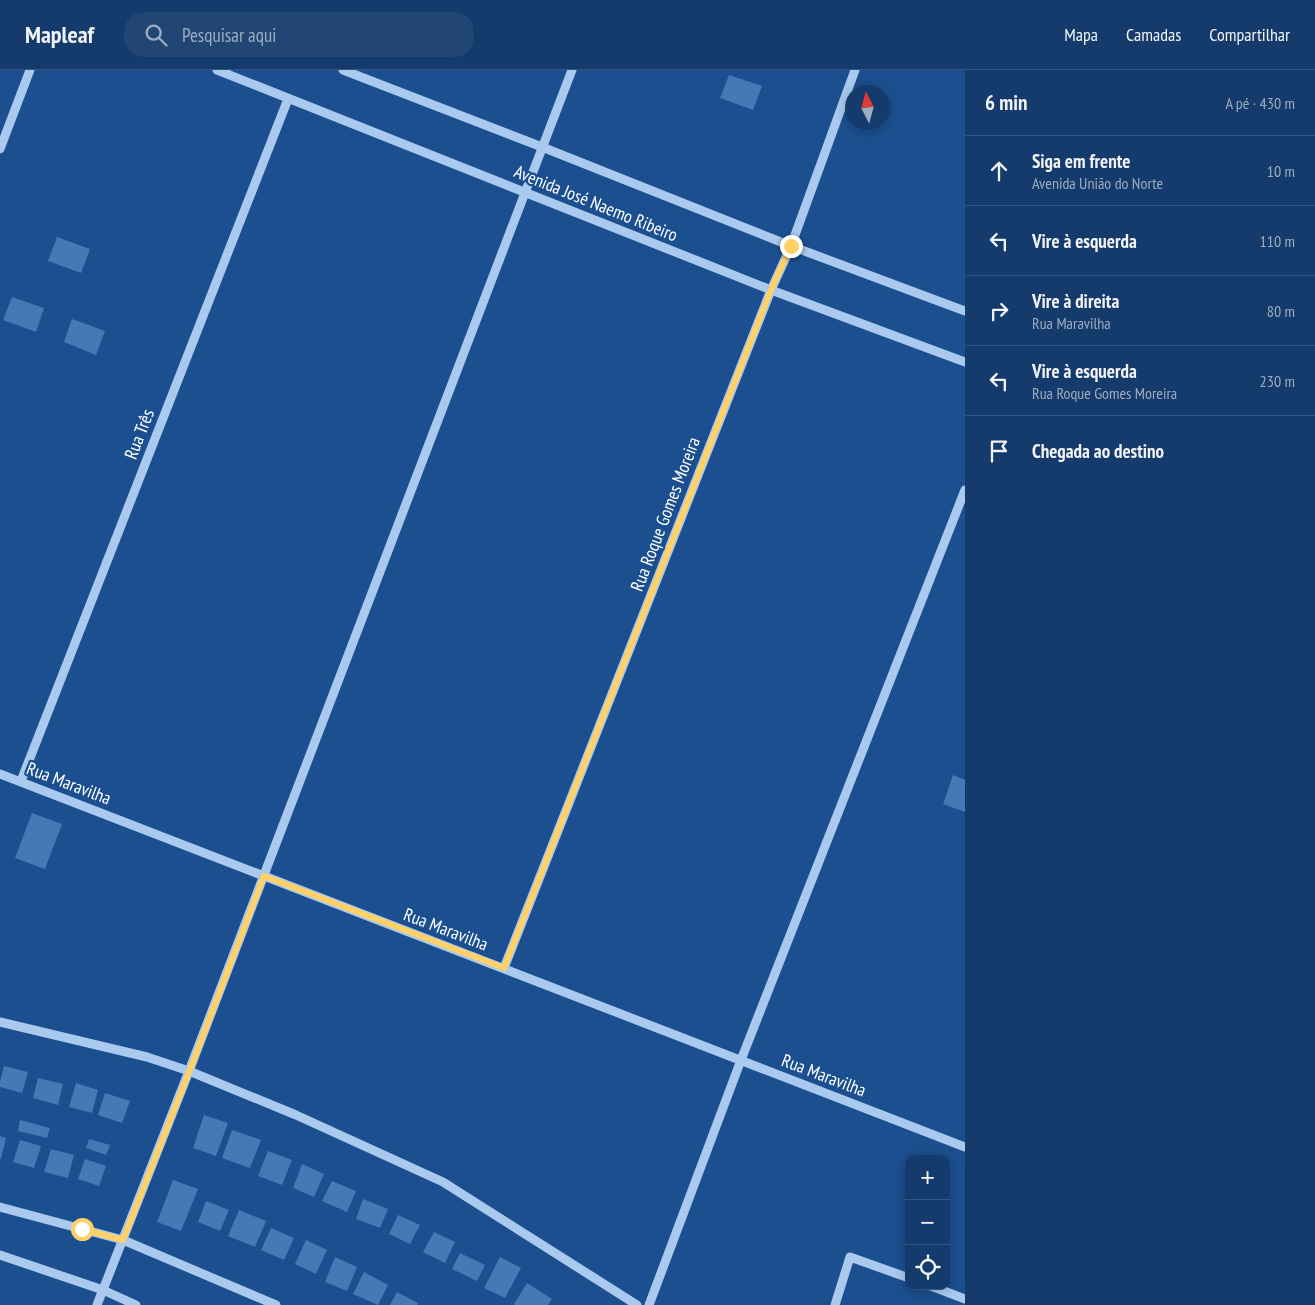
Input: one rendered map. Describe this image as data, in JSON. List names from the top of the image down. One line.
{"streets":{"street":["Avenida José Naemo Ribeiro","Rua Três","Rua Roque Gomes Moreira","Rua Maravilha"]},"crossings":[["Avenida José Naemo Ribeiro","Rua Três"],["Avenida José Naemo Ribeiro","Rua Roque Gomes Moreira"],["Rua Três","Rua Maravilha"],["Rua Roque Gomes Moreira","Rua Maravilha"]],"north":"top","page":{"header":"Mapleaf","search":"Pesquisar aqui","nav":["Mapa","Camadas","Compartilhar"],"heading":["6 min","A pé · 430 m"],"list":[["Siga em frente","Avenida União do Norte","10 m"],["Vire à esquerda","110 m"],["Vire à direita","Rua Maravilha","80 m"],["Vire à esquerda","Rua Roque Gomes Moreira","230 m"],"Chegada ao destino"],"map_buttons":["+","−"]}}
